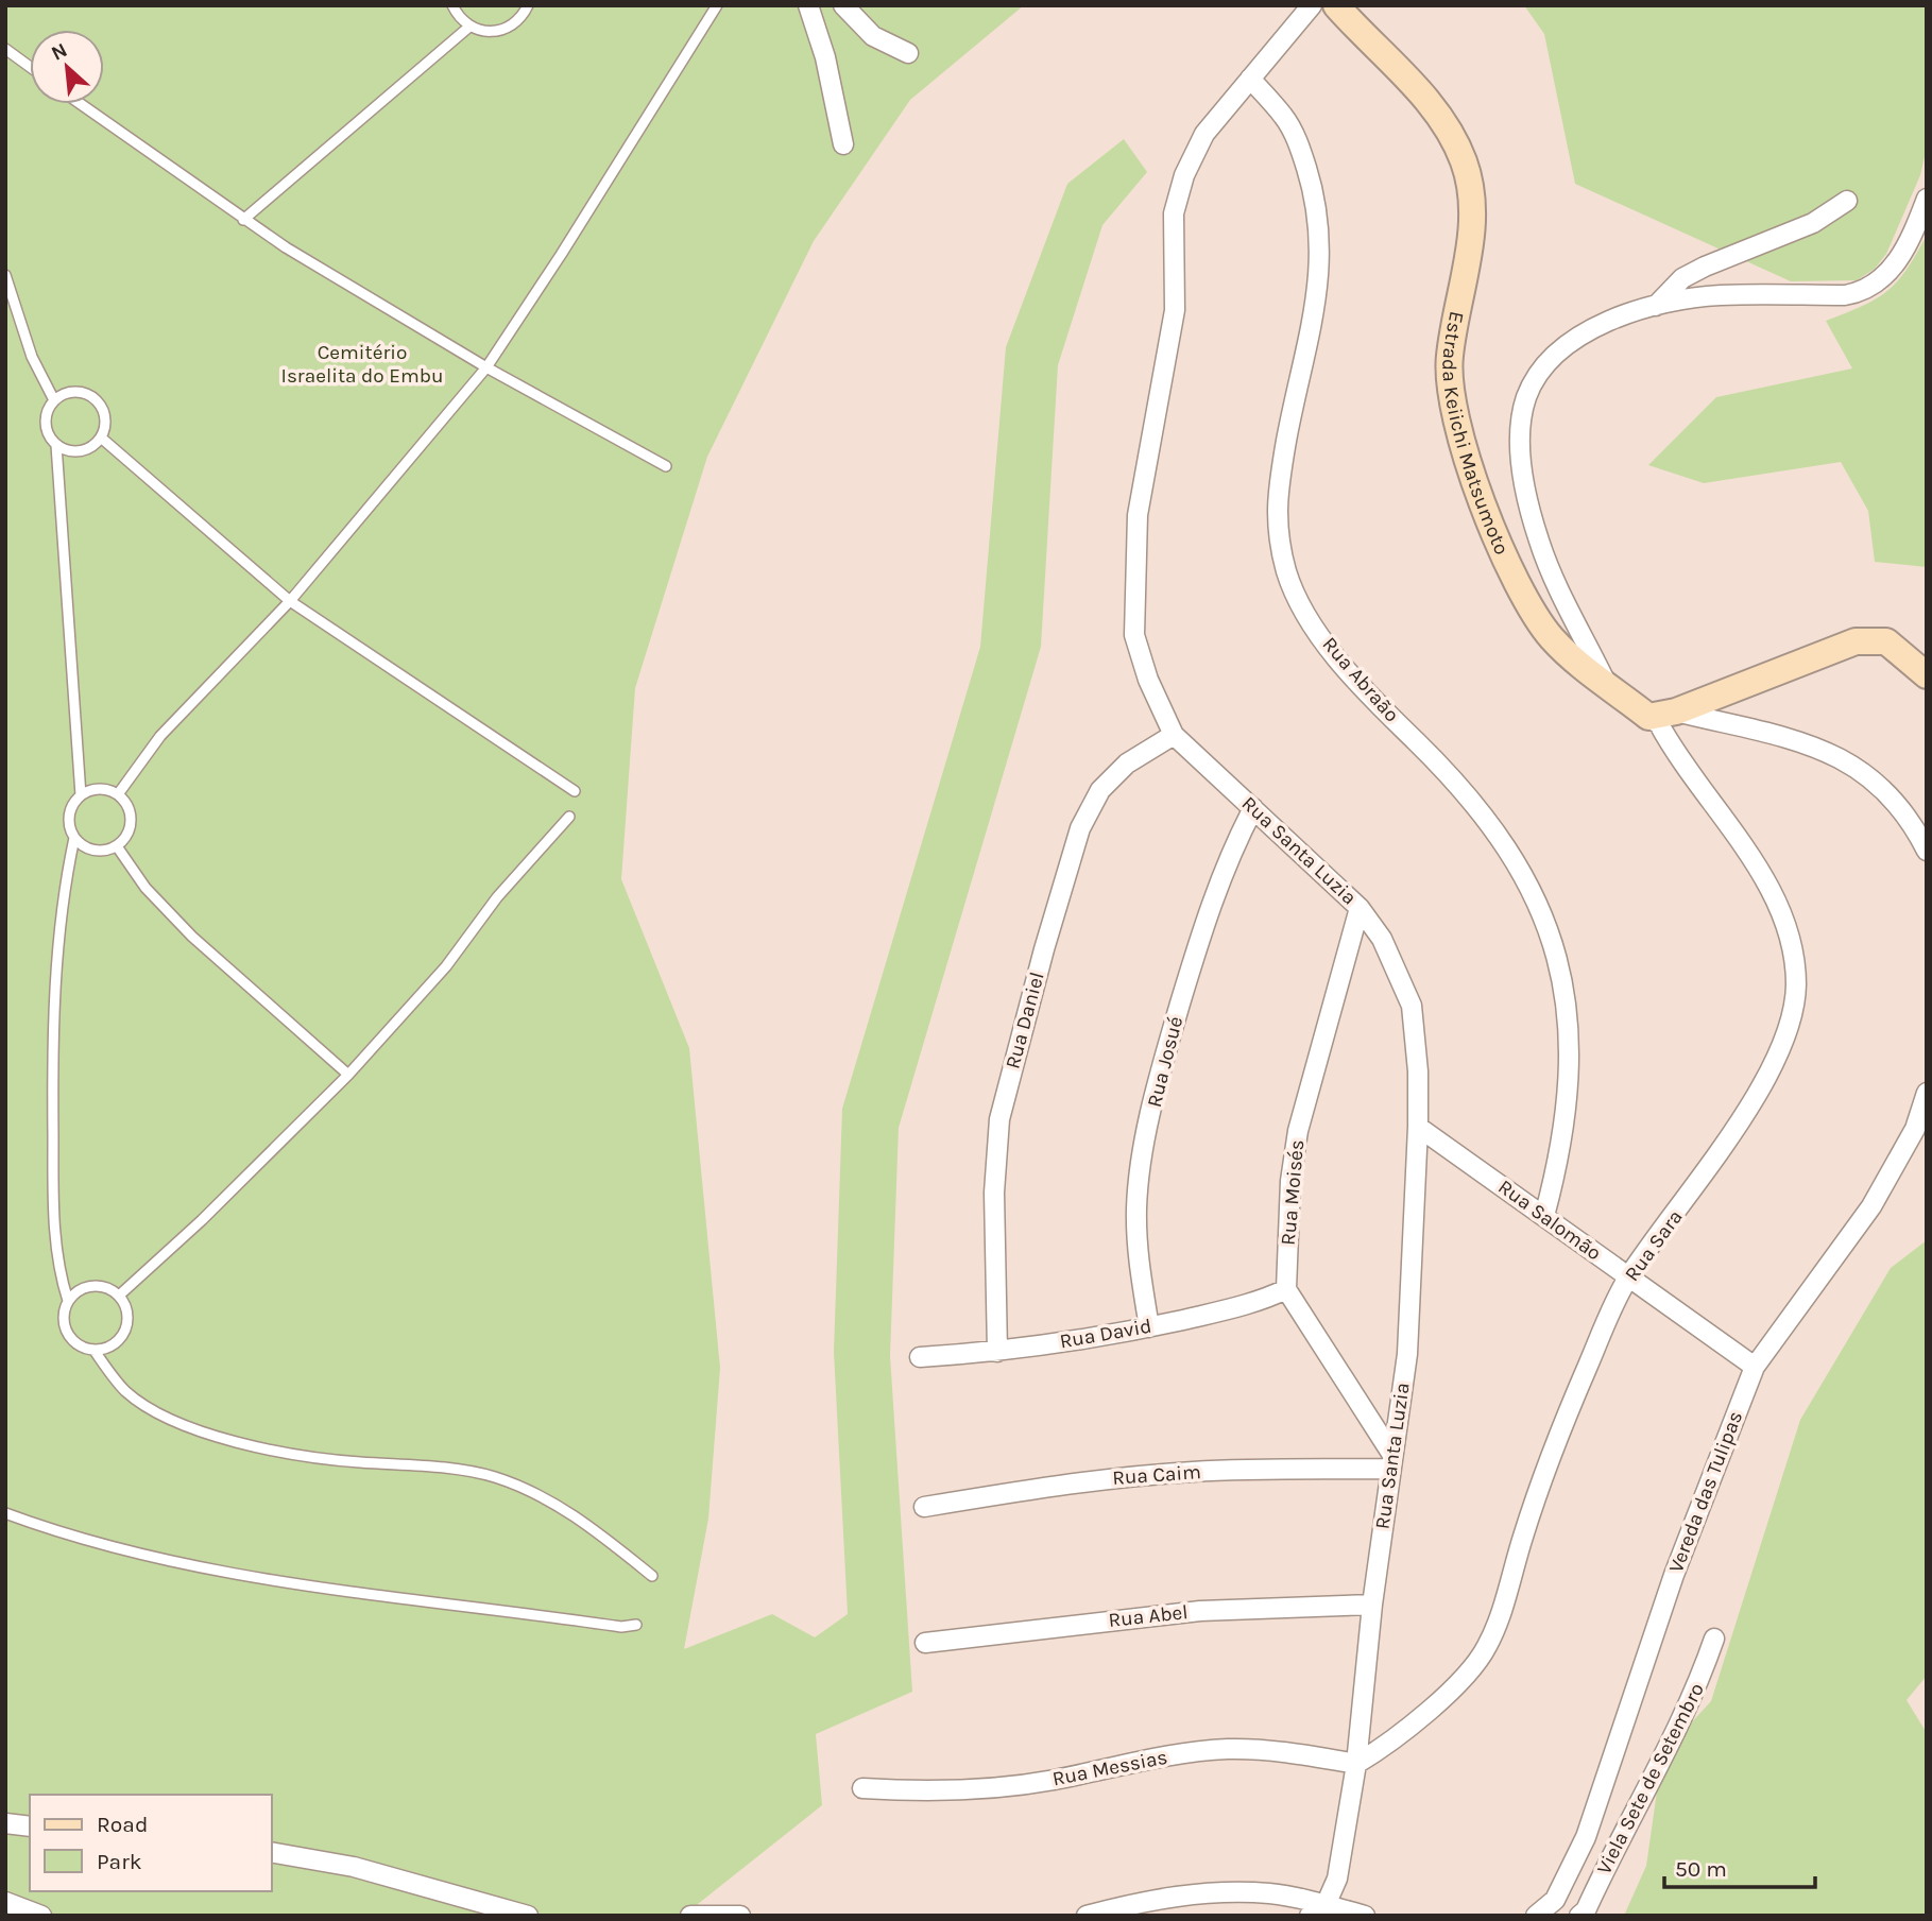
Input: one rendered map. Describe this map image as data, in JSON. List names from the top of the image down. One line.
{"streets":{"main road":["Estrada Keiichi Matsumoto"],"street":["Rua Abraão","Rua Santa Luzia","Rua Daniel","Rua Josué","Rua Moisés","Rua Salomão","Rua Sara","Rua David","Rua Caim","Vereda das Tulipas","Rua Abel","Rua Messias","Viela Sete de Setembro"]},"crossings":[["Estrada Keiichi Matsumoto","Rua Sara"],["Rua Abraão","Rua Santa Luzia"],["Rua Abraão","Rua Salomão"],["Rua Santa Luzia","Rua Daniel"],["Rua Santa Luzia","Rua Josué"],["Rua Santa Luzia","Rua Moisés"],["Rua Santa Luzia","Rua Salomão"],["Rua Santa Luzia","Rua Sara"],["Rua Santa Luzia","Rua Caim"],["Rua Santa Luzia","Rua Abel"],["Rua Santa Luzia","Rua Messias"],["Rua Daniel","Rua David"],["Rua Josué","Rua David"],["Rua Moisés","Rua David"],["Rua Salomão","Rua Sara"],["Rua Salomão","Vereda das Tulipas"],["Rua Sara","Rua Messias"]],"parks":["Cemitério Israelita do Embu"],"legend":["Road","Park"],"scale_bar":"50 m","north":"top left"}
